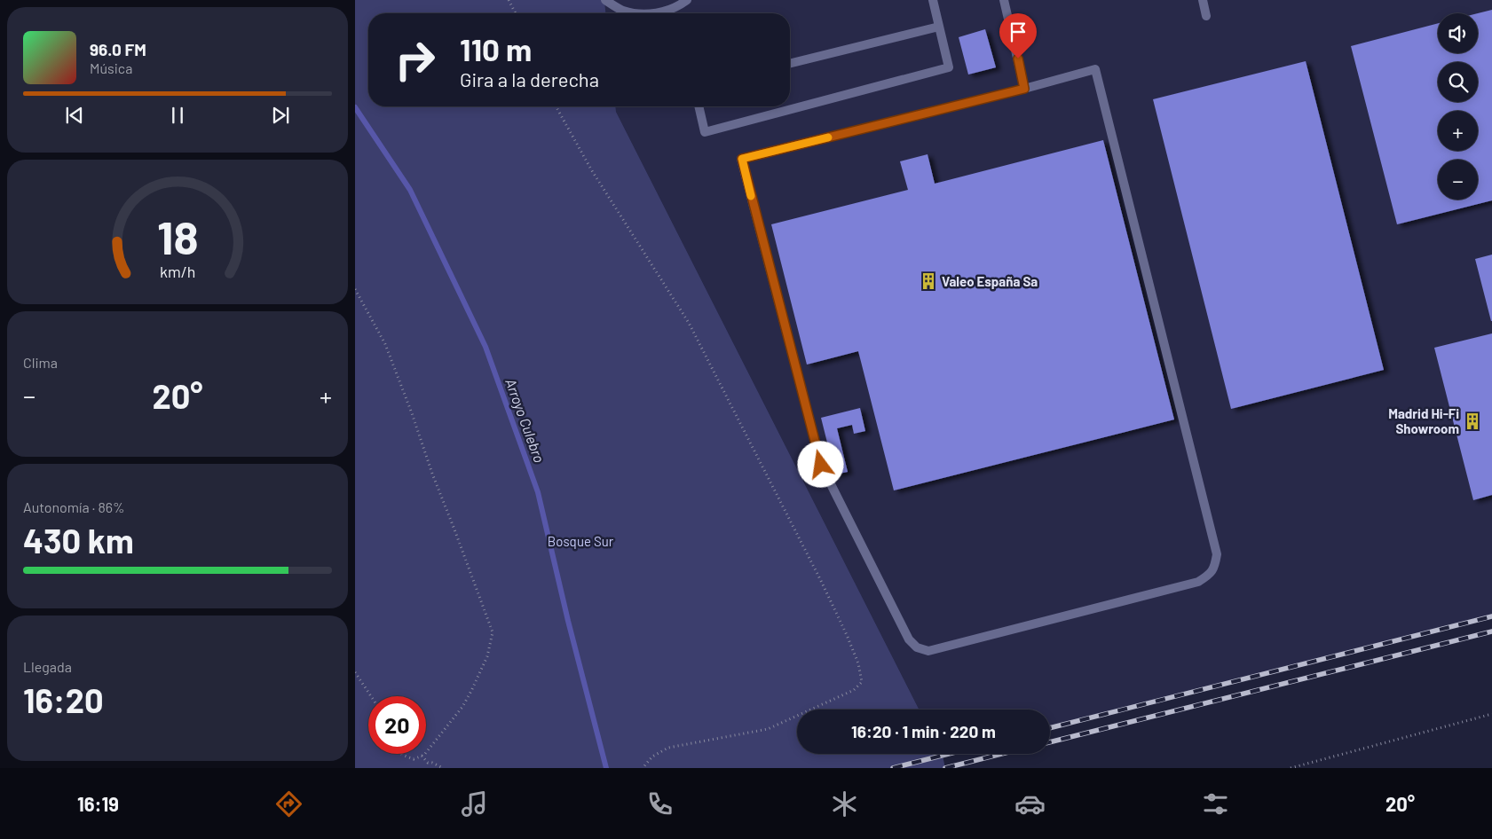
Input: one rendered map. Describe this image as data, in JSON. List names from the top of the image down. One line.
{"water":["Arroyo Culebro"],"parks":["Bosque Sur"],"places":{"building":["Valeo España Sa","Madrid Hi-Fi Showroom"]},"page":{"map_buttons":["+","−"],"turn":["110 m","Gira a la derecha"],"song":["96.0 FM","Música"],"tile":["Clima",["Autonomía · 86%","430 km"],["Llegada","16:20"]],"heat":["−","20°","+"],"limit":"20","trip":"16:20 · 1 min · 220 m","tabs":["16:19","20°"],"gauge":["18","km/h"]}}
